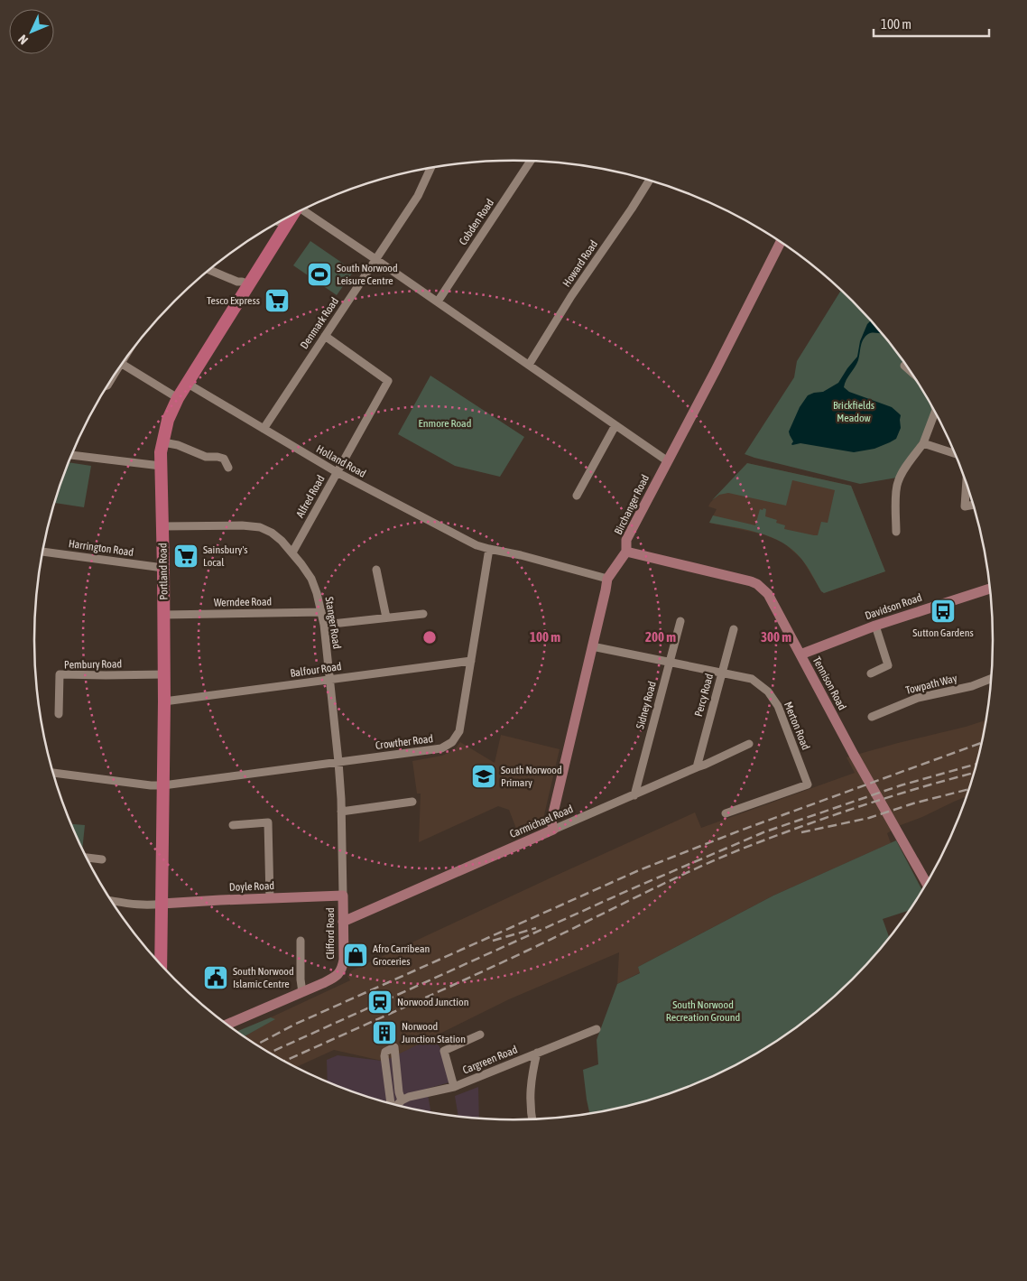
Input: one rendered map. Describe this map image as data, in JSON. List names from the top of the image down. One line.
{"streets":{"main road":["Portland Road"],"street":["Cobden Road","Howard Road","Denmark Road","Holland Road","Alfred Road","Birchanger Road","Harrington Road","Werndee Road","Davidson Road","Stanger Road","Pembury Road","Balfour Road","Tennison Road","Towpath Way","Percy Road","Sidney Road","Merton Road","Crowther Road","Carmichael Road","Doyle Road","Clifford Road","Cargreen Road"]},"crossings":[["Denmark Road","Holland Road"],["Denmark Road","Alfred Road"],["Holland Road","Alfred Road"],["Holland Road","Birchanger Road"],["Holland Road","Portland Road"],["Holland Road","Crowther Road"],["Alfred Road","Stanger Road"],["Birchanger Road","Tennison Road"],["Birchanger Road","Merton Road"],["Birchanger Road","Carmichael Road"],["Harrington Road","Portland Road"],["Portland Road","Werndee Road"],["Portland Road","Stanger Road"],["Portland Road","Pembury Road"],["Portland Road","Balfour Road"],["Portland Road","Crowther Road"],["Portland Road","Doyle Road"],["Werndee Road","Stanger Road"],["Davidson Road","Tennison Road"],["Stanger Road","Balfour Road"],["Stanger Road","Crowther Road"],["Stanger Road","Clifford Road"],["Balfour Road","Crowther Road"],["Percy Road","Merton Road"],["Percy Road","Carmichael Road"],["Sidney Road","Merton Road"],["Sidney Road","Carmichael Road"],["Crowther Road","Clifford Road"],["Carmichael Road","Clifford Road"],["Doyle Road","Clifford Road"]],"parks":["Brickfields Meadow","Enmore Road","South Norwood Recreation Ground"],"places":{"sports":["South Norwood Leisure Centre"],"supermarket":["Tesco Express","Sainsbury's Local"],"bus stop":["Sutton Gardens"],"school or university":["South Norwood Primary"],"shop":["Afro Carribean Groceries"],"public building":["South Norwood Islamic Centre"],"station":["Norwood Junction"],"building":["Norwood Junction Station"]},"scale_bar":"100 m","north":"bottom left","rings":["100 m","200 m","300 m"]}
